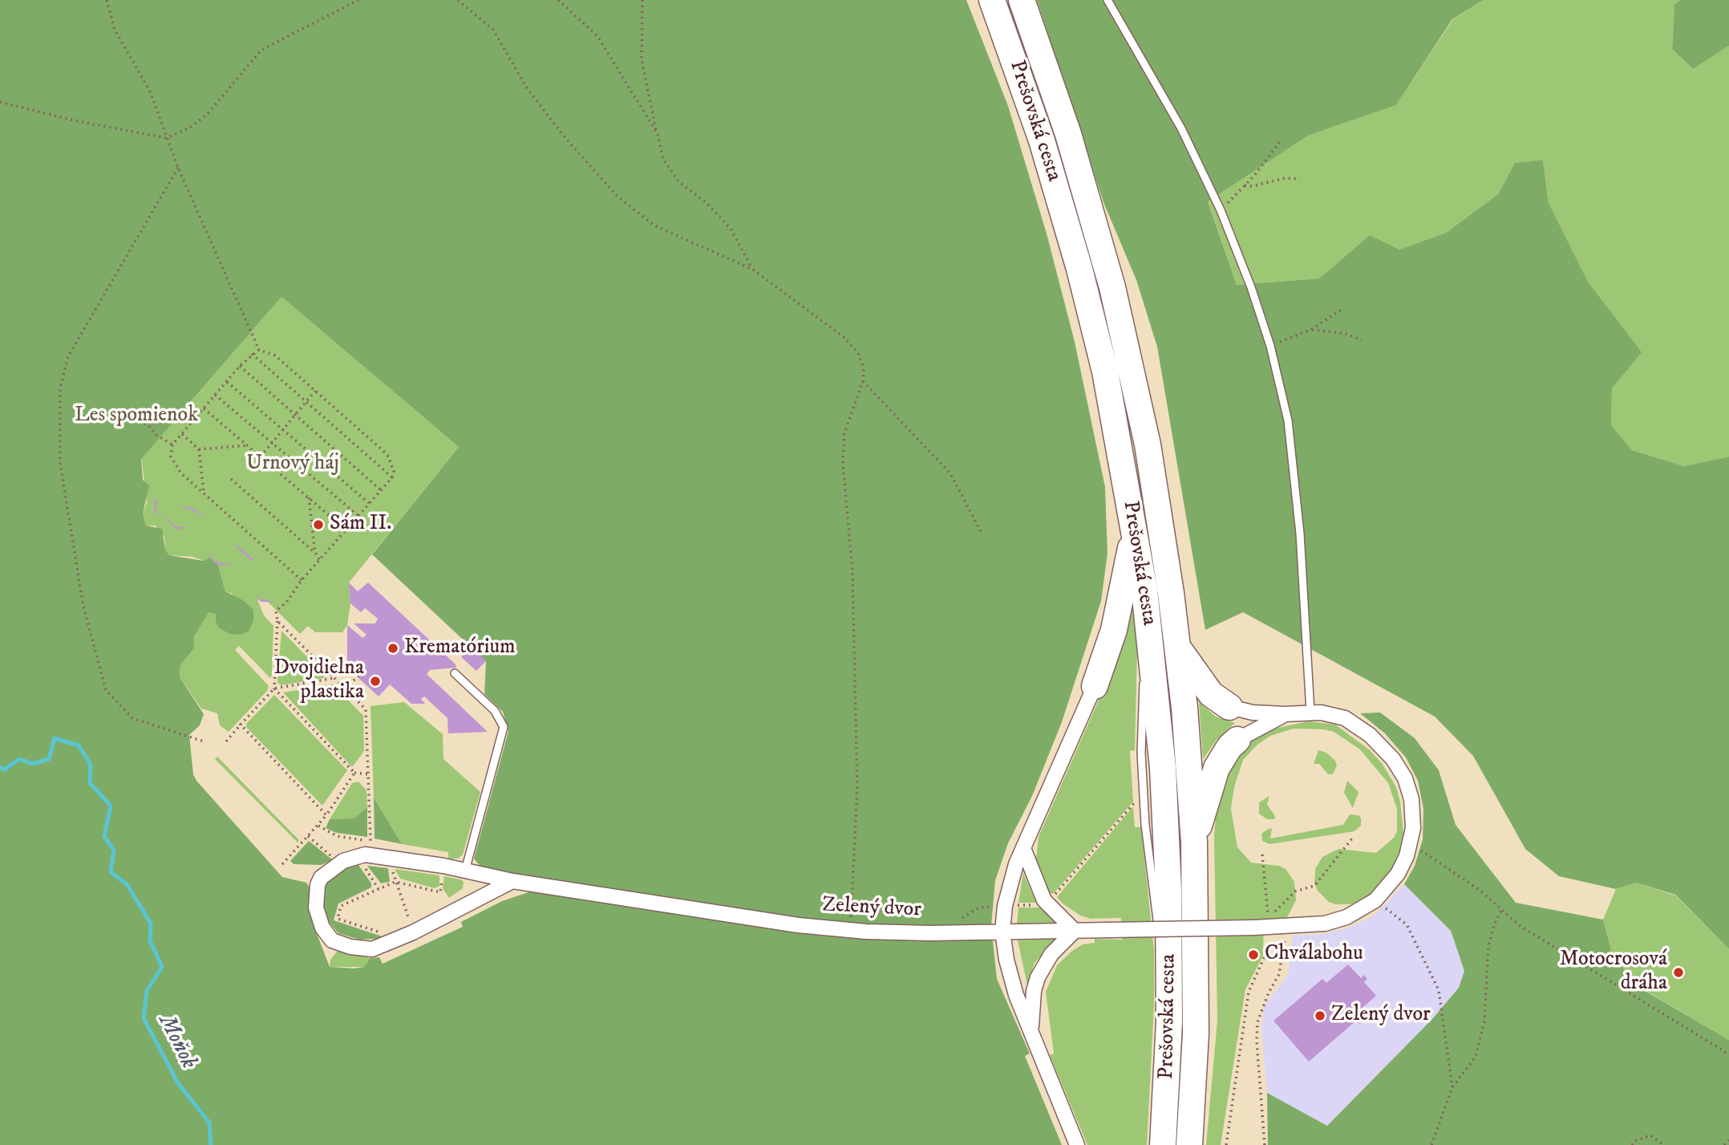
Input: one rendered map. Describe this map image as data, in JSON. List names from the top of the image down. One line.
{"streets":{"highway":["Prešovská cesta"],"street":["Zelený dvor"]},"water":["Moňok"],"parks":["Les spomienok","Urnový háj"],"places":["Sám II.","Krematórium","Dvojdielna plastika","Chválabohu","Motocrosová dráha","Zelený dvor"]}
